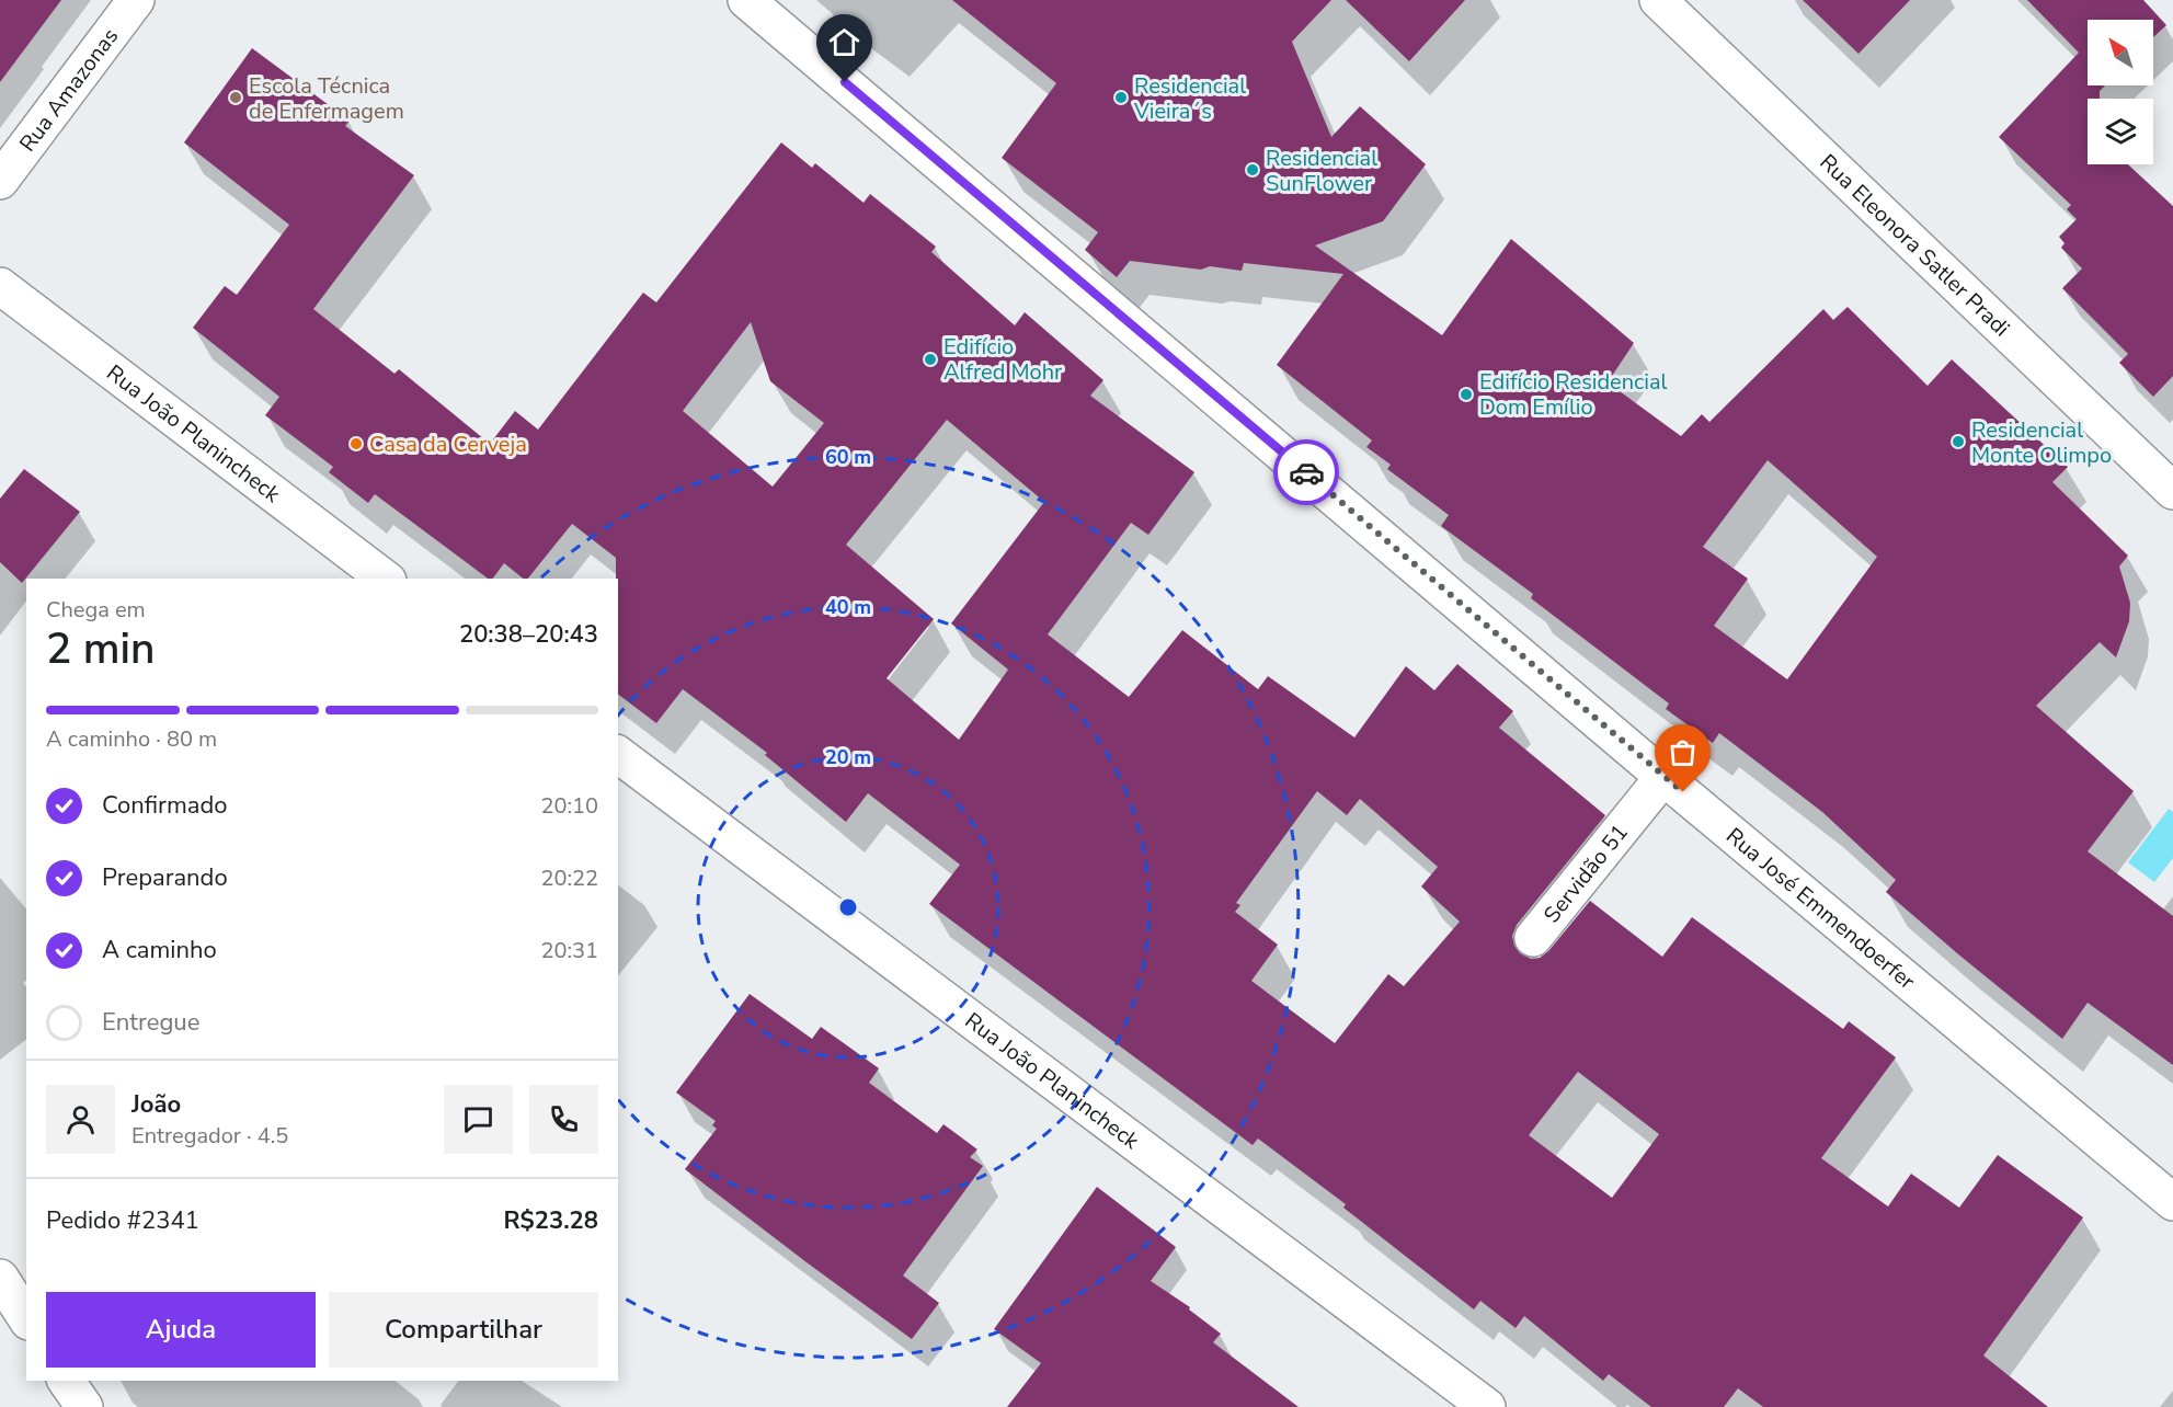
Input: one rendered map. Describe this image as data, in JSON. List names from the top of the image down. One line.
{"streets":{"street":["Rua Amazonas","Rua Eleonora Satler Pradi","Rua João Planincheck","Servidão 51","Rua José Emmendoerfer"]},"crossings":[["Servidão 51","Rua José Emmendoerfer"]],"places":["Escola Técnica de Enfermagem","Residencial Vieira´s","Residencial SunFlower","Edifício Alfred Mohr","Edifício Residencial Dom Emílio","Residencial Monte Olimpo","Casa da Cerveja"],"north":"top left","page":{"heading":["2 min","Chega em","20:38–20:43"],"panel":["João","Entregador · 4.5","Pedido #2341","R$23.28"],"bar":"A caminho · 80 m","list":[["Confirmado","20:10"],["Preparando","20:22"],["A caminho","20:31"],"Entregue"],"buttons":["Ajuda","Compartilhar"]},"rings":["60 m","40 m","20 m"]}
